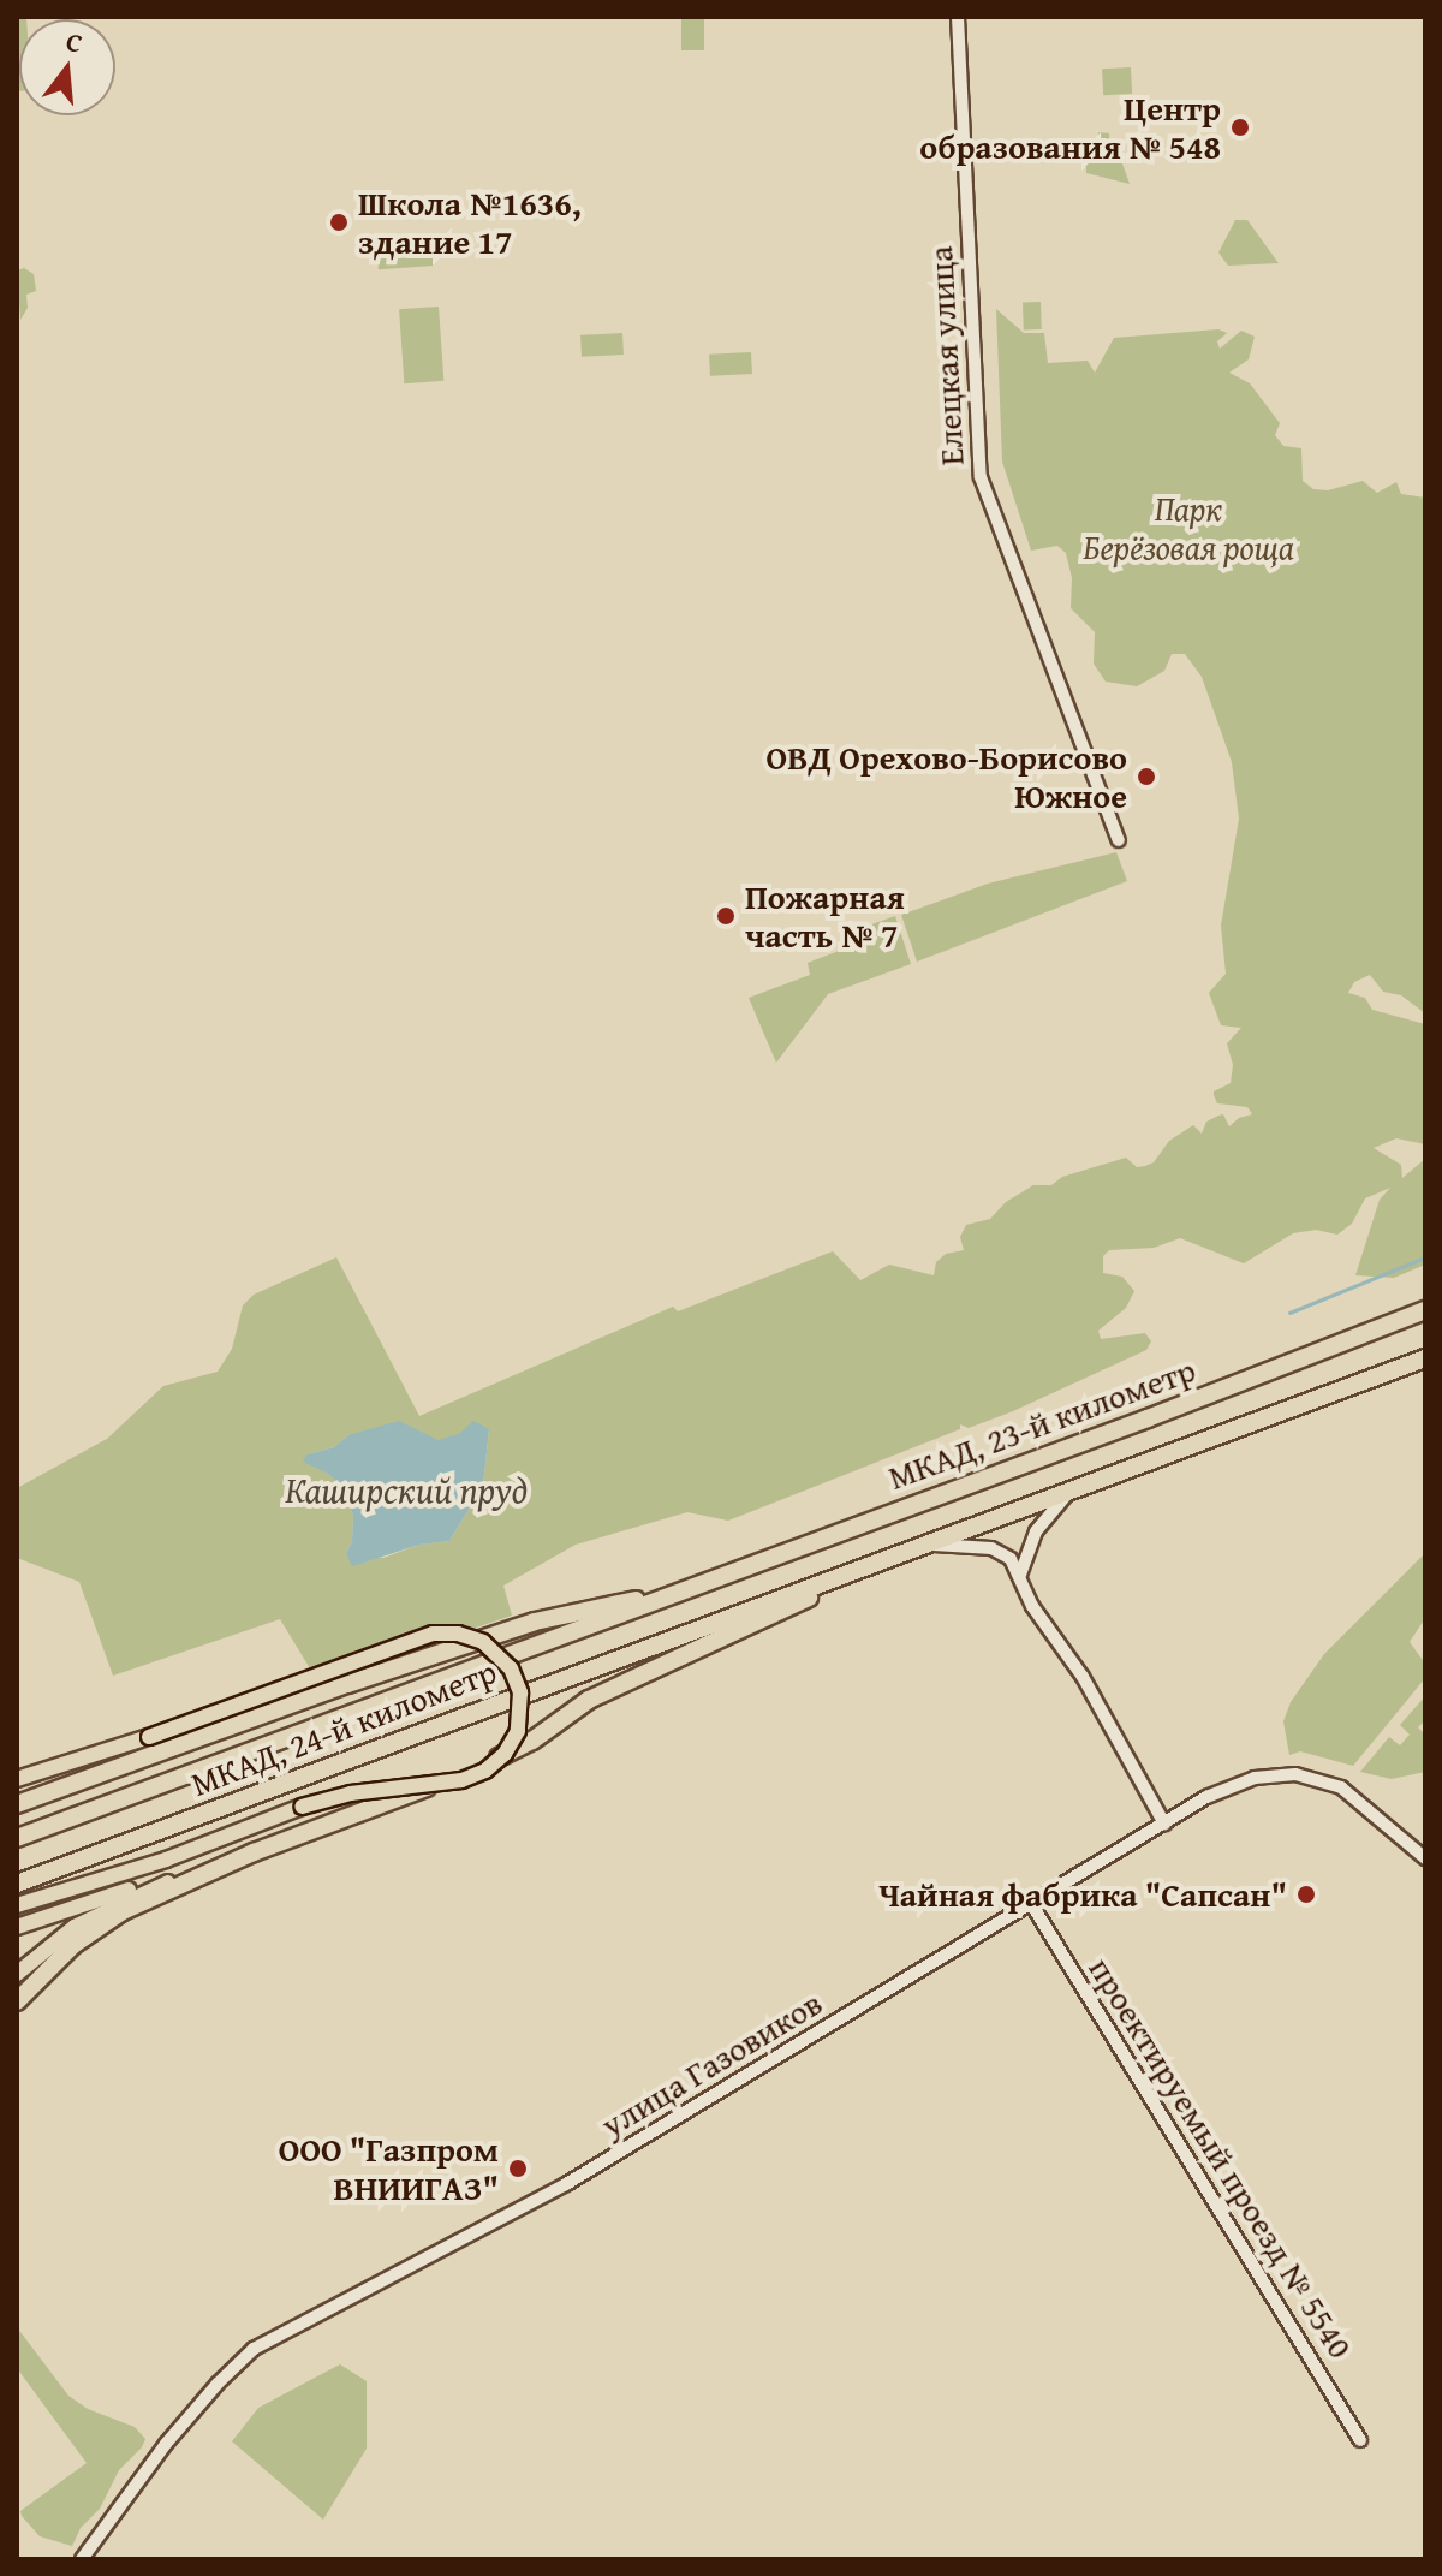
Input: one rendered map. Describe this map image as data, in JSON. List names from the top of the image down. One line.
{"streets":{"highway":["МКАД, 23-й километр","МКАД, 24-й километр"],"street":["Елецкая улица","улица Газовиков","проектируемый проезд № 5540"]},"crossings":[["МКАД, 23-й километр","МКАД, 24-й километр"],["улица Газовиков","проектируемый проезд № 5540"]],"water":["Каширский пруд"],"parks":["Парк Берёзовая роща"],"places":["Центр образования № 548","Школа №1636, здание 17","ОВД Орехово-Борисово Южное","Пожарная часть № 7","Чайная фабрика \"Сапсан\"","ООО \"Газпром ВНИИГАЗ\""],"north":"top"}
